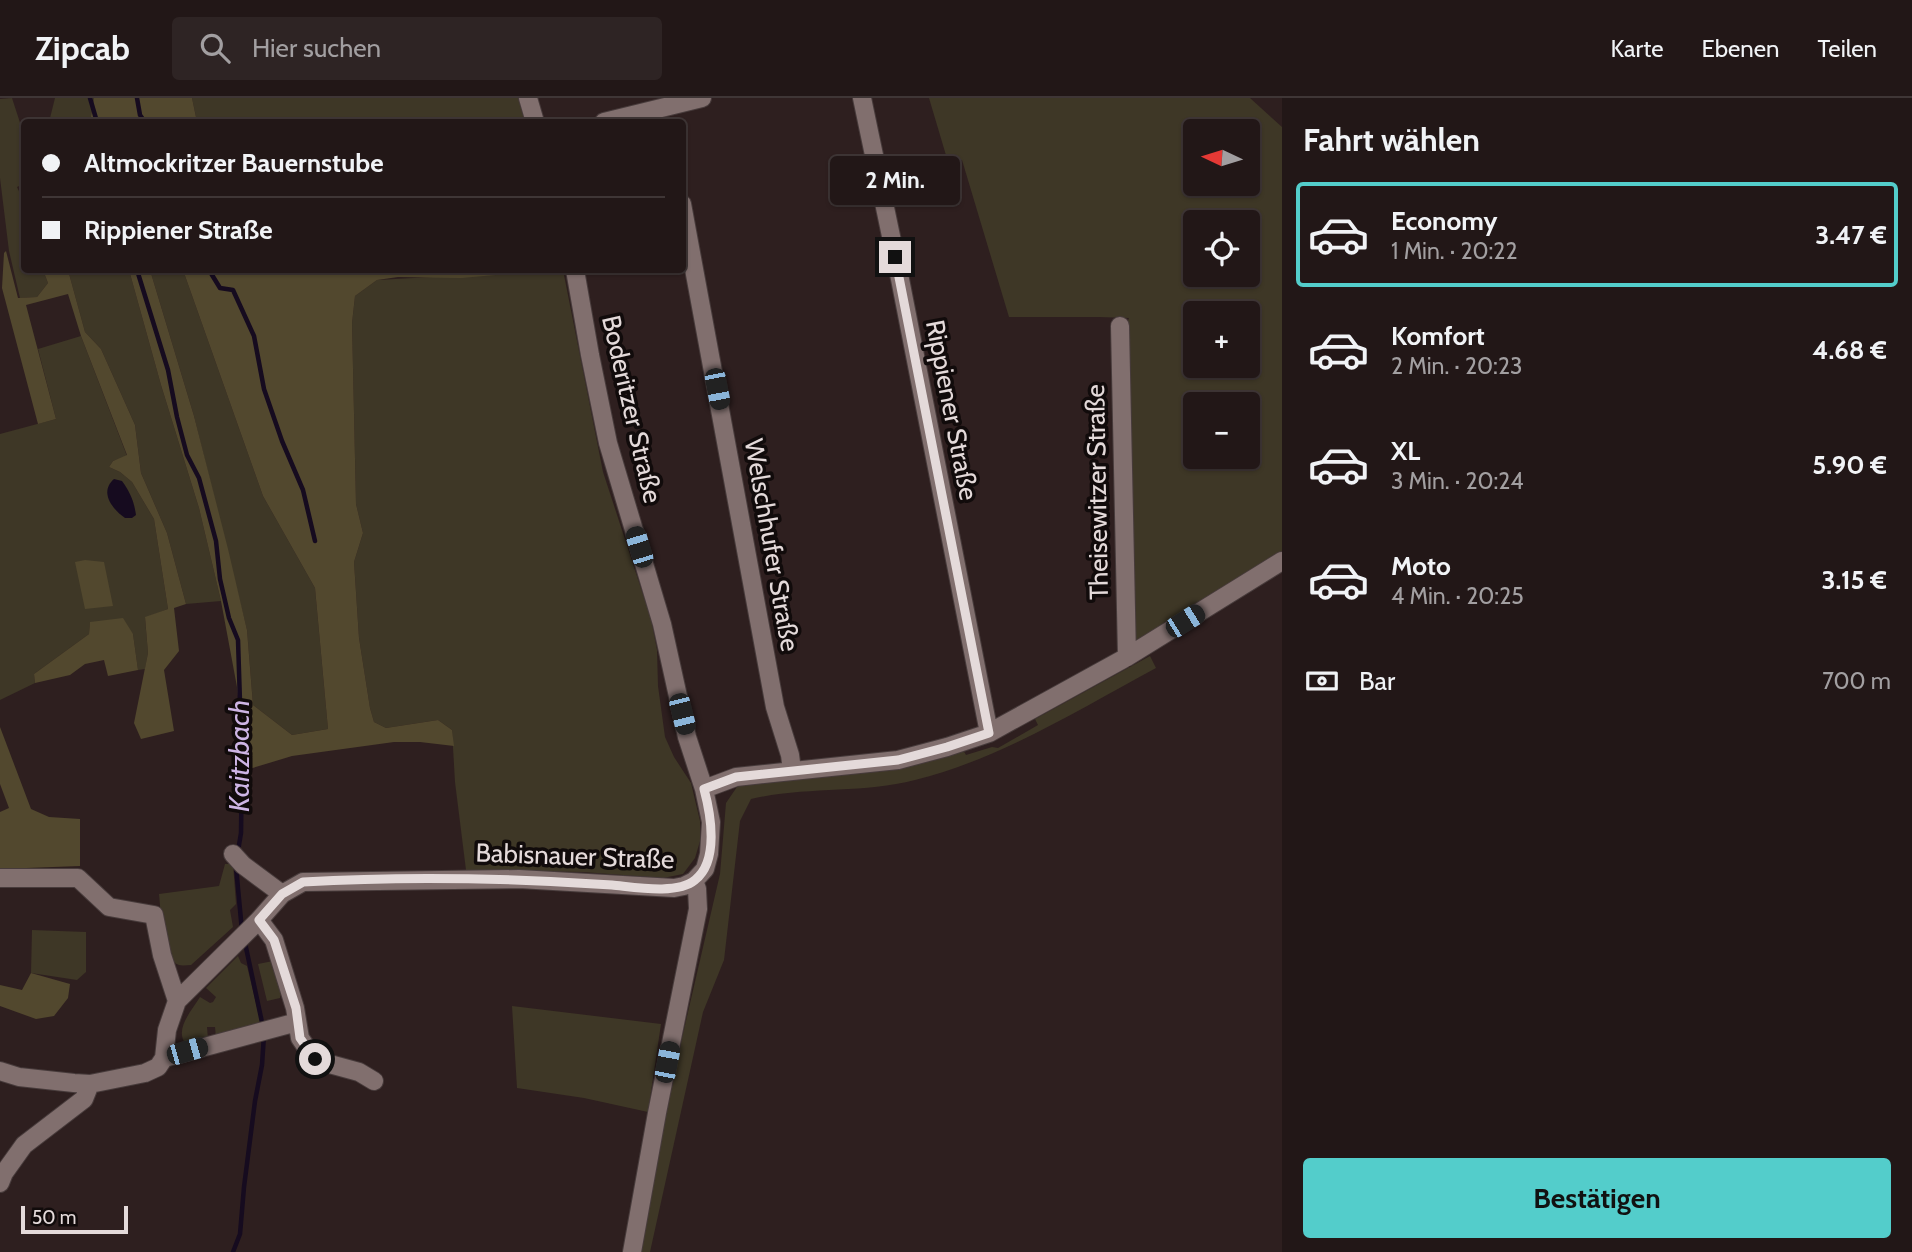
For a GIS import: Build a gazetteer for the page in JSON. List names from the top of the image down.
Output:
{
  "streets": {
    "street": [
      "Boderitzer Straße",
      "Rippiener Straße",
      "Theisewitzer Straße",
      "Welschhufer Straße",
      "Babisnauer Straße"
    ]
  },
  "crossings": [
    ["Boderitzer Straße", "Babisnauer Straße"]
  ],
  "water": ["Kaitzbach"],
  "scale_bar": "50 m",
  "north": "left",
  "page": {
    "header": "Zipcab",
    "search": "Hier suchen",
    "nav": ["Karte", "Ebenen", "Teilen"],
    "heading": "Fahrt wählen",
    "map_buttons": ["+", "−"],
    "banner": ["Altmockritzer Bauernstube", "Rippiener Straße"],
    "bubble": "2 Min.",
    "list": [
      {
        "name": "Economy",
        "note": "1 Min. · 20:22",
        "value": "3.47 €"
      },
      {
        "name": "Komfort",
        "note": "2 Min. · 20:23",
        "value": "4.68 €"
      },
      {
        "name": "XL",
        "note": "3 Min. · 20:24",
        "value": "5.90 €"
      },
      {
        "name": "Moto",
        "note": "4 Min. · 20:25",
        "value": "3.15 €"
      }
    ],
    "pay": ["Bar", "700 m"],
    "buttons": "Bestätigen",
    "scale": "50 m"
  }
}
